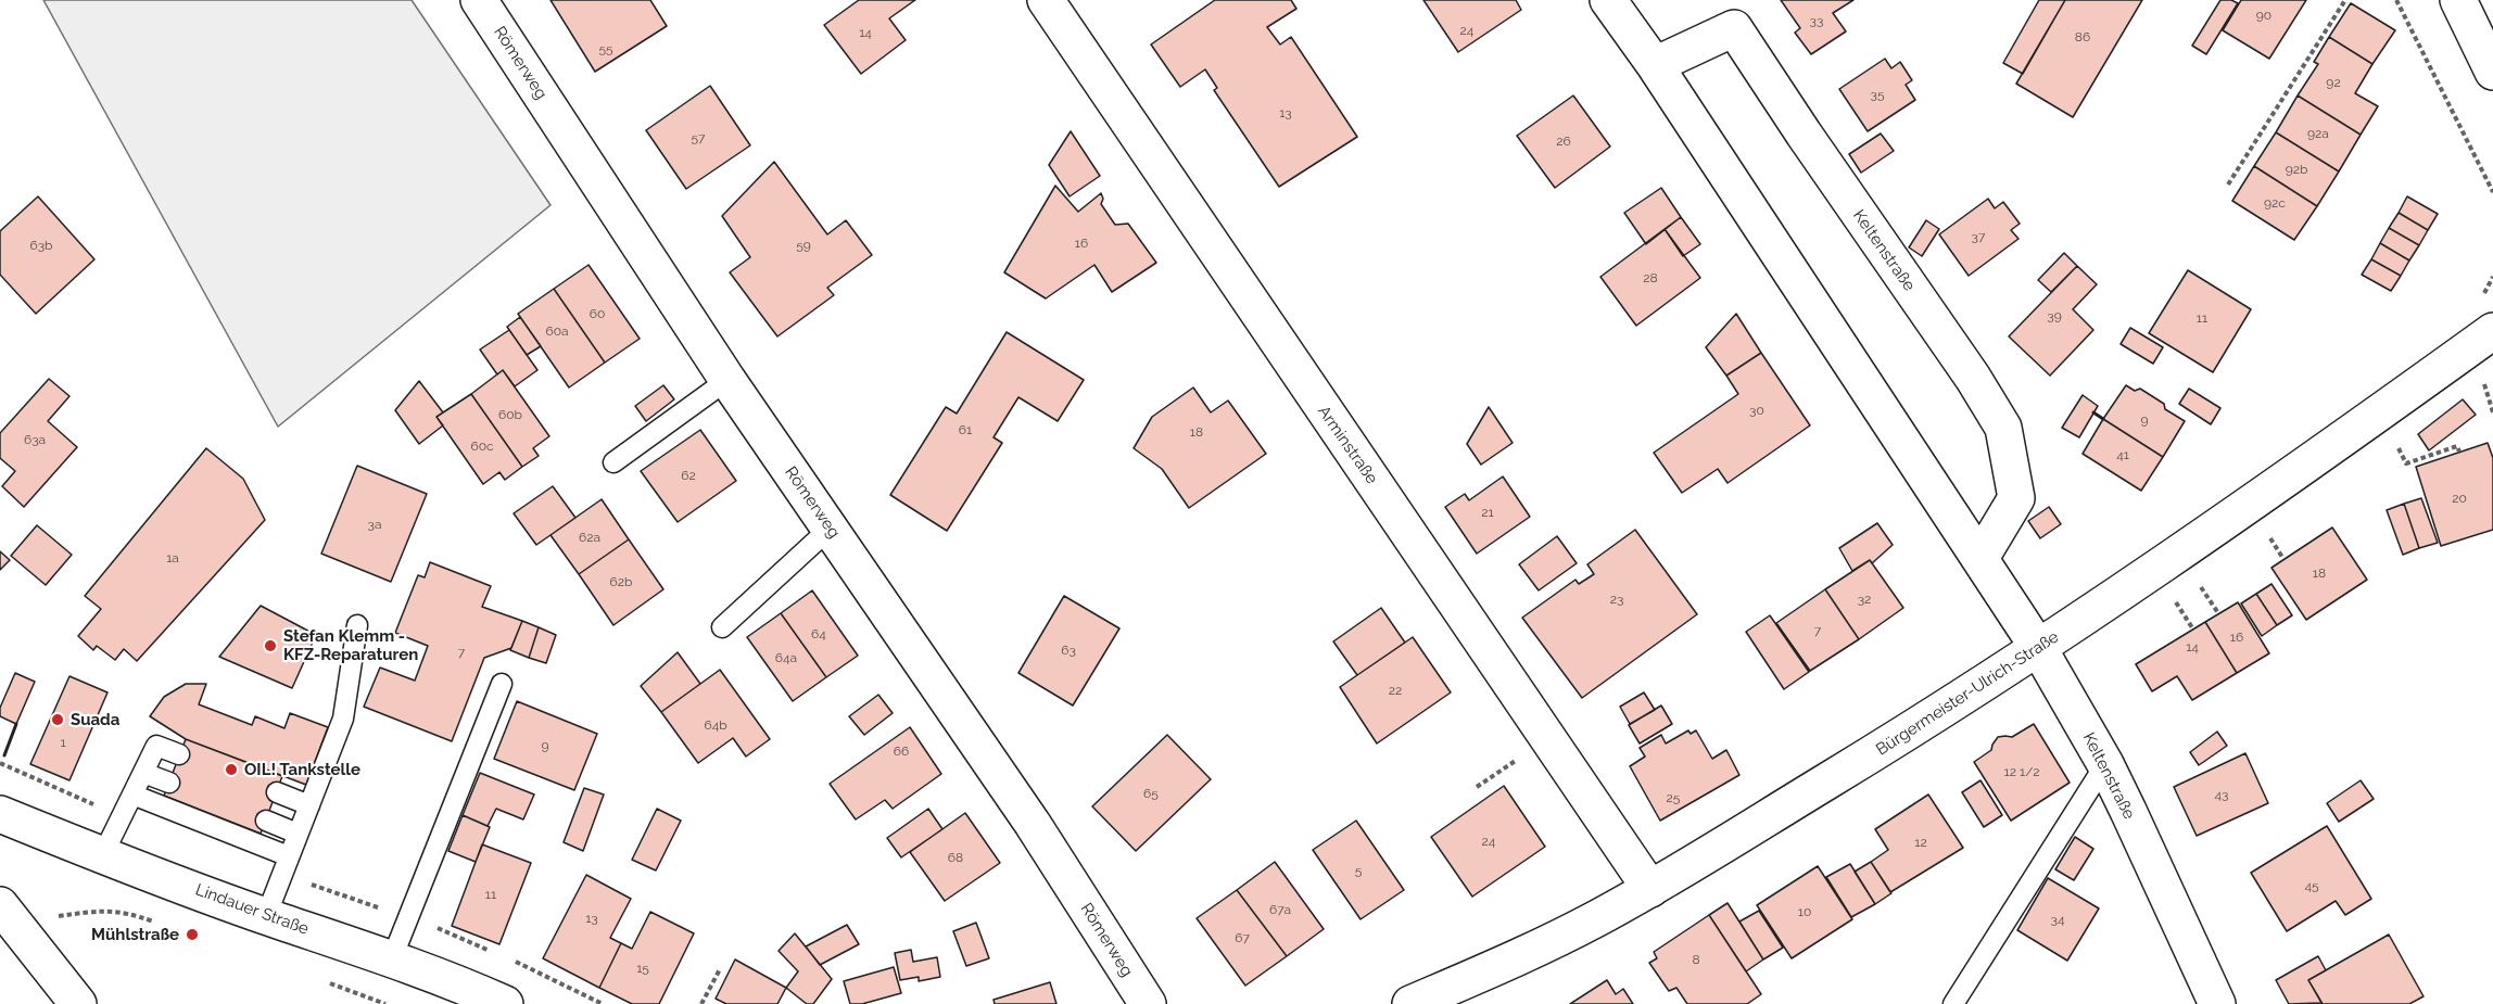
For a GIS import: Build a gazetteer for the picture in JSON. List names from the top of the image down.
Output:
{
  "streets": {
    "street": [
      "Römerweg",
      "Keltenstraße",
      "Arminstraße",
      "Bürgermeister-Ulrich-Straße",
      "Lindauer Straße"
    ]
  },
  "crossings": [
    ["Keltenstraße", "Bürgermeister-Ulrich-Straße"],
    ["Arminstraße", "Bürgermeister-Ulrich-Straße"]
  ],
  "places": [
    "Stefan Klemm - KFZ-Reparaturen",
    "Suada",
    "OIL! Tankstelle",
    "Mühlstraße"
  ],
  "house_numbers": [
    "90",
    "33",
    "24",
    "14",
    "86",
    "55",
    "92",
    "35",
    "13",
    "92a",
    "57",
    "26",
    "92b",
    "92c",
    "37",
    "16",
    "63b",
    "59",
    "28",
    "60",
    "39",
    "11",
    "60a",
    "30",
    "60b",
    "9",
    "61",
    "18",
    "63a",
    "60c",
    "41",
    "62",
    "20",
    "21",
    "3a",
    "62a",
    "1a",
    "18",
    "62b",
    "23",
    "32",
    "7",
    "64",
    "16",
    "14",
    "63",
    "7",
    "64a",
    "22",
    "64b",
    "1",
    "9",
    "66",
    "12 1/2",
    "65",
    "43",
    "25",
    "24",
    "12",
    "68",
    "5",
    "45",
    "11",
    "67a",
    "10",
    "13",
    "34",
    "67",
    "8",
    "15"
  ]
}
